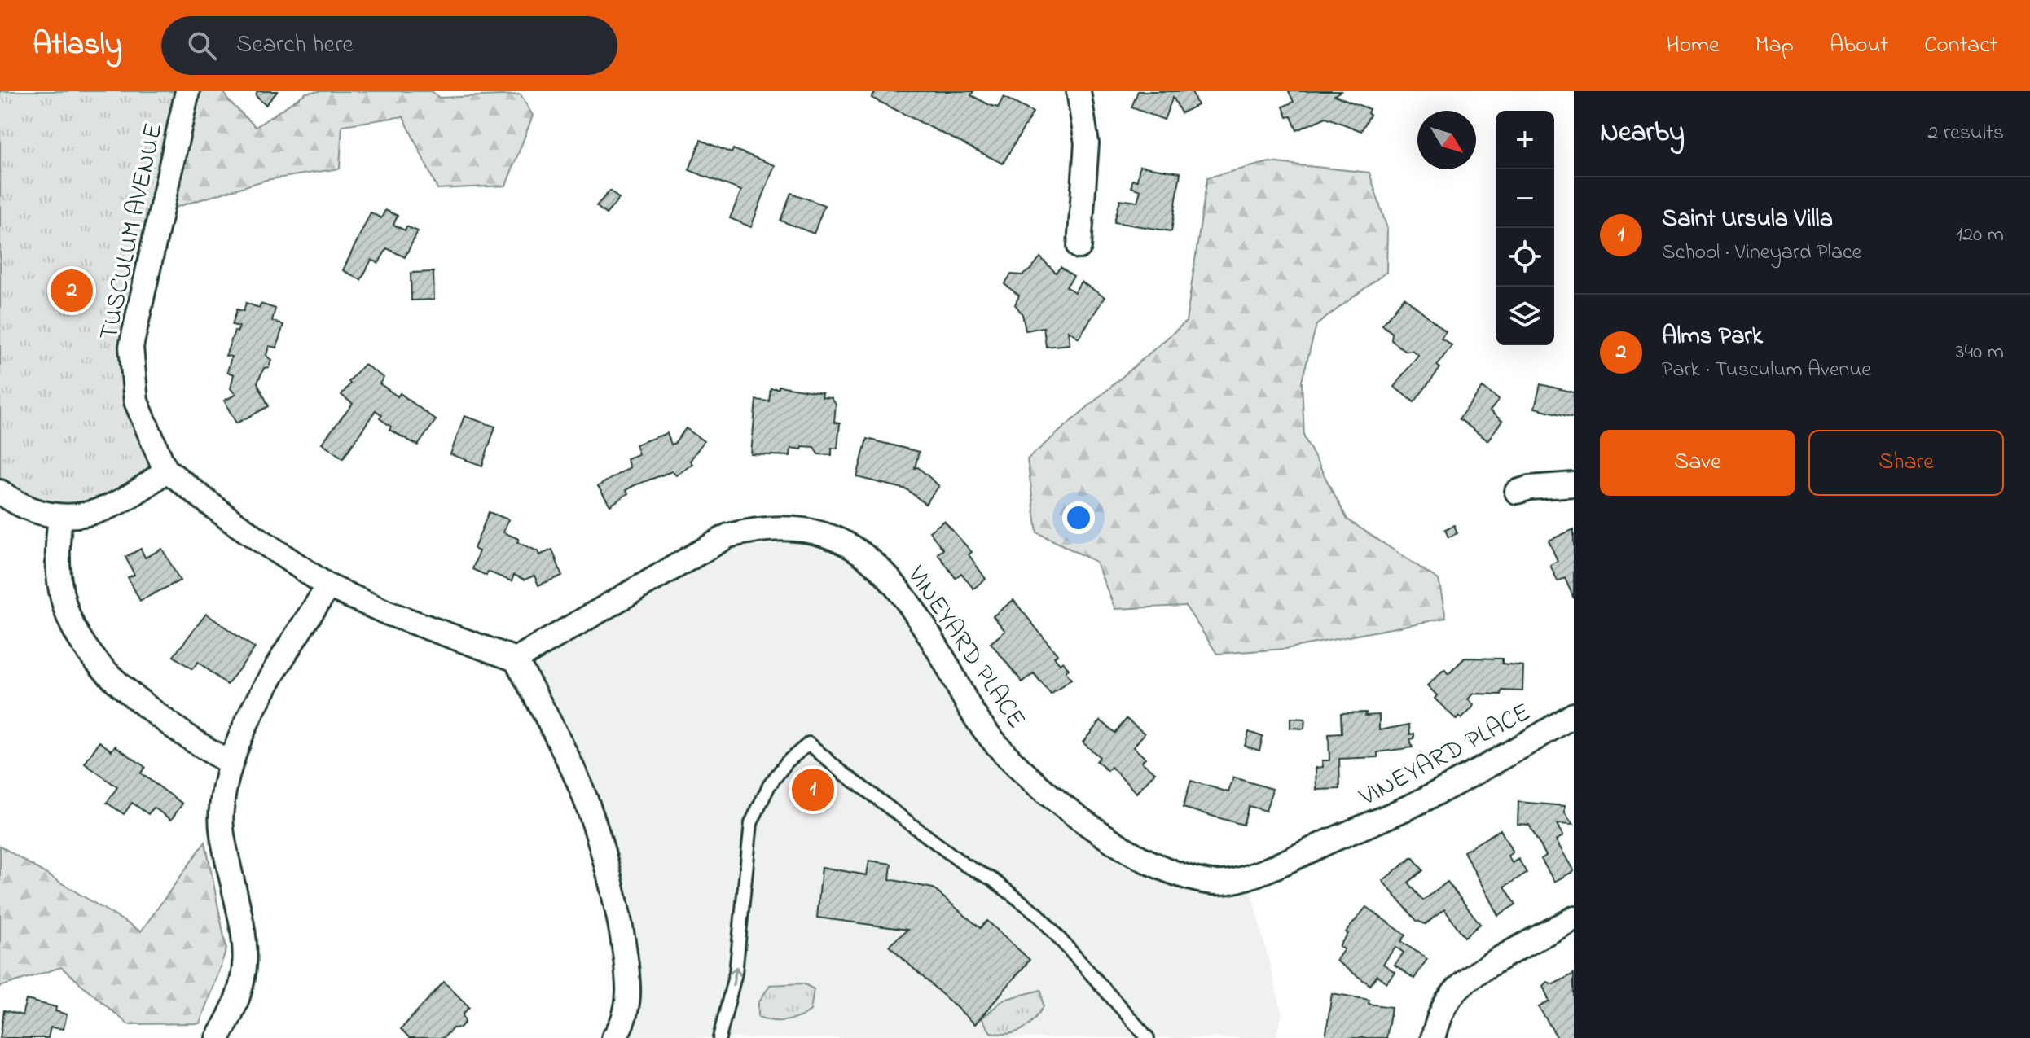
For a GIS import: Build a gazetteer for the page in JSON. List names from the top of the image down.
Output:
{
  "streets": {
    "street": ["TUSCULUM AVENUE", "VINEYARD PLACE"]
  },
  "crossings": [
    ["TUSCULUM AVENUE", "VINEYARD PLACE"]
  ],
  "north": "bottom right",
  "page": {
    "header": "Atlasly",
    "search": "Search here",
    "nav": [
      "Home",
      "Map",
      "About",
      "Contact"
    ],
    "heading": ["Nearby", "2 results"],
    "map_buttons": ["+", "−"],
    "list": [
      {
        "mark": "1",
        "name": "Saint Ursula Villa",
        "note": "School · Vineyard Place",
        "value": "120 m"
      },
      {
        "mark": "2",
        "name": "Alms Park",
        "note": "Park · Tusculum Avenue",
        "value": "340 m"
      }
    ],
    "pins": ["2", "1"],
    "buttons": ["Save", "Share"]
  }
}
